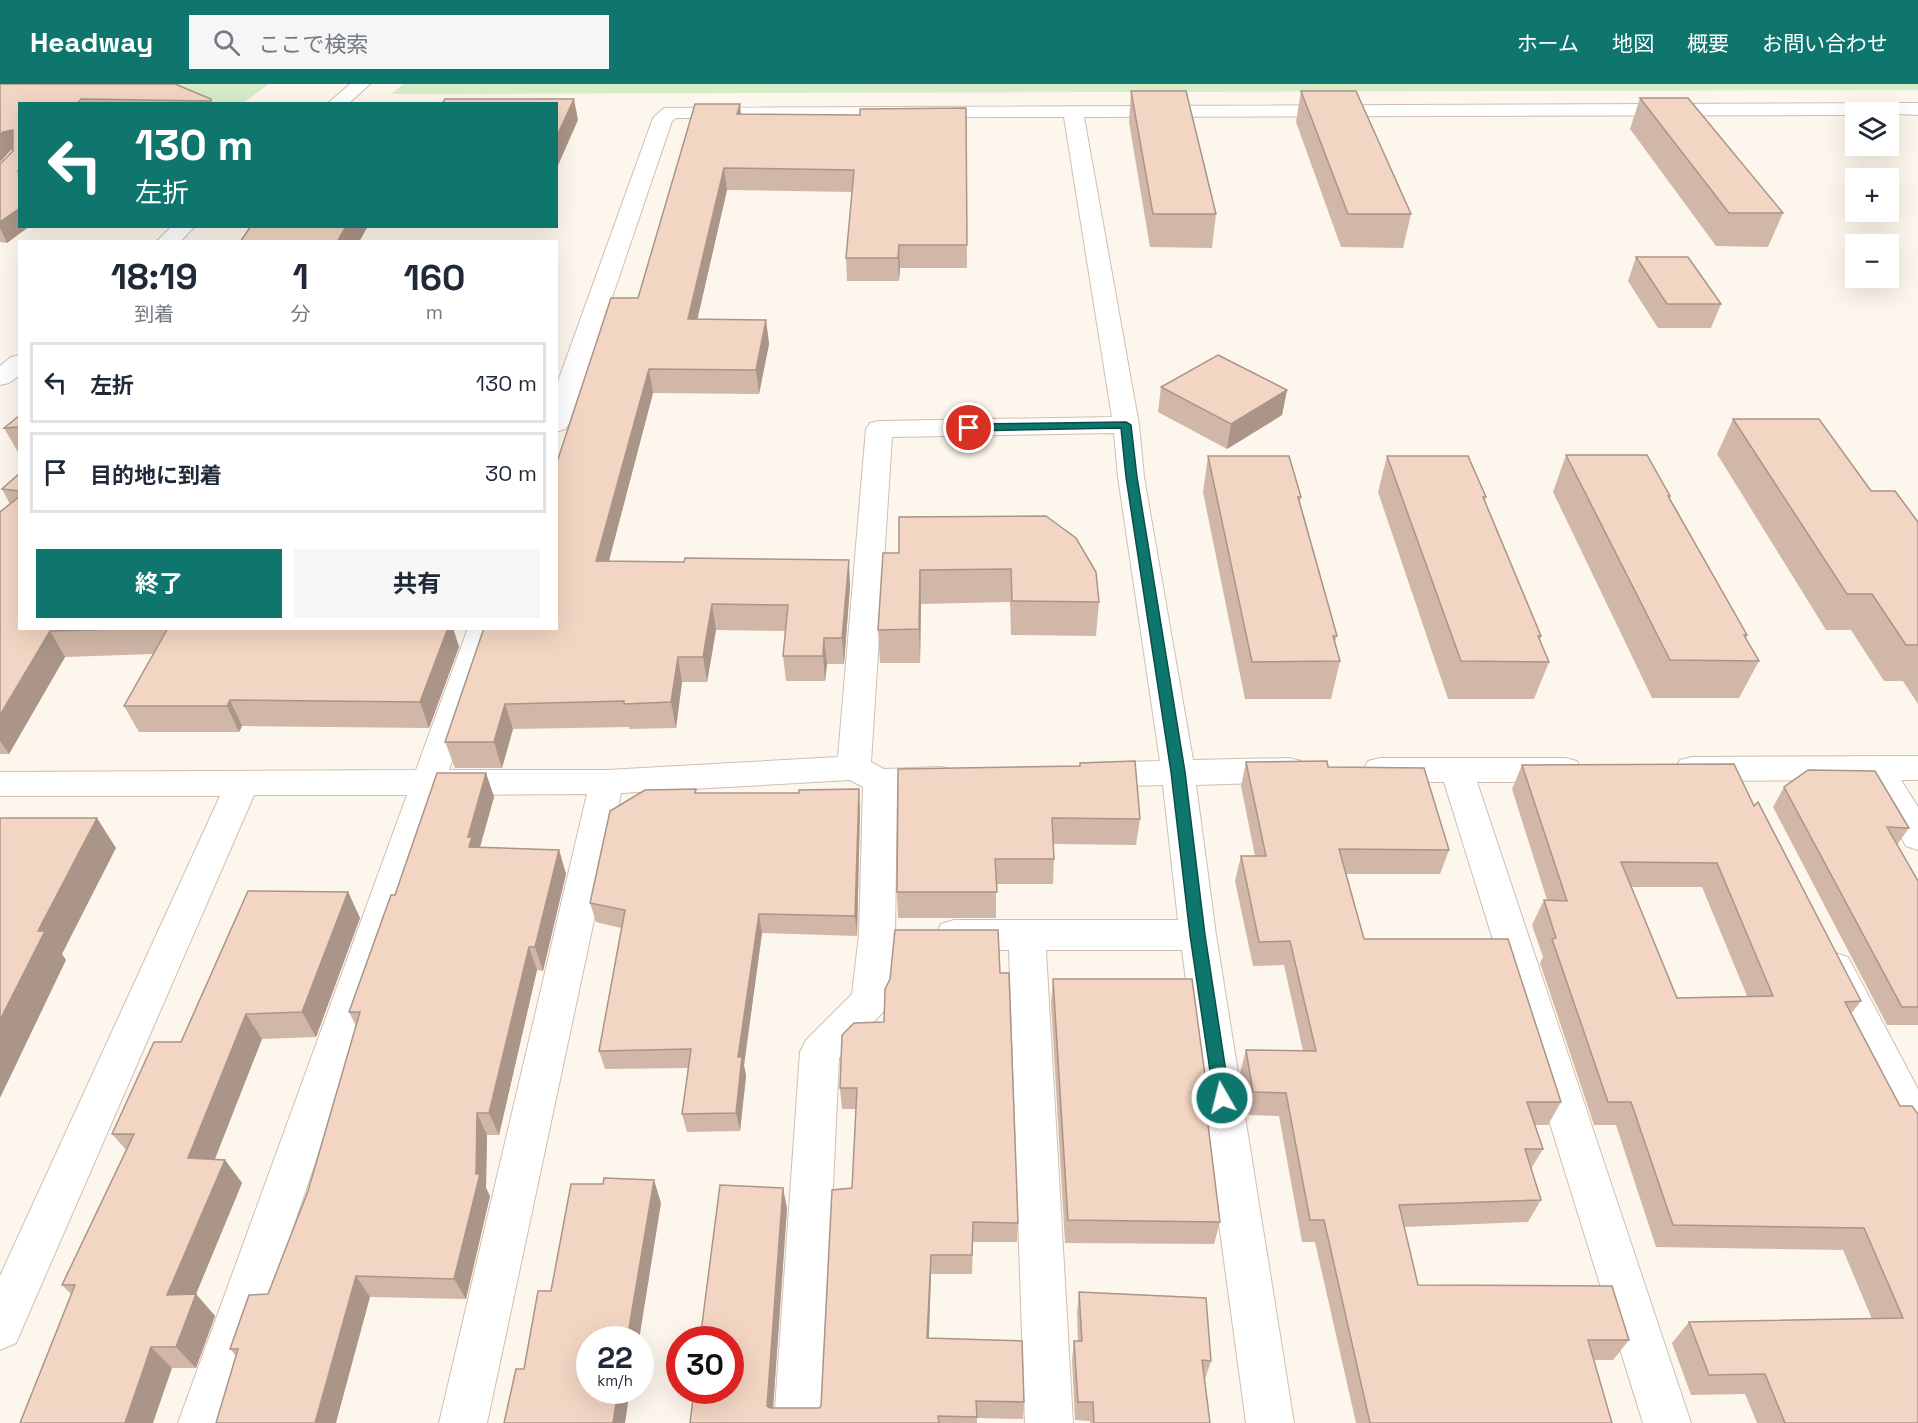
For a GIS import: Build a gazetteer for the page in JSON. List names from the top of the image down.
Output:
{
  "page": {
    "header": "Headway",
    "search": "ここで検索",
    "nav": [
      "ホーム",
      "地図",
      "概要",
      "お問い合わせ"
    ],
    "map_buttons": ["+", "−"],
    "turn": ["130 m", "左折"],
    "eta": [
      "18:19",
      "到着",
      "1",
      "分",
      "160",
      "m"
    ],
    "list": [
      {
        "name": "左折",
        "value": "130 m"
      },
      {
        "name": "目的地に到着",
        "value": "30 m"
      }
    ],
    "buttons": ["終了", "共有"],
    "speed": "22 km/h",
    "limit": "30"
  }
}
